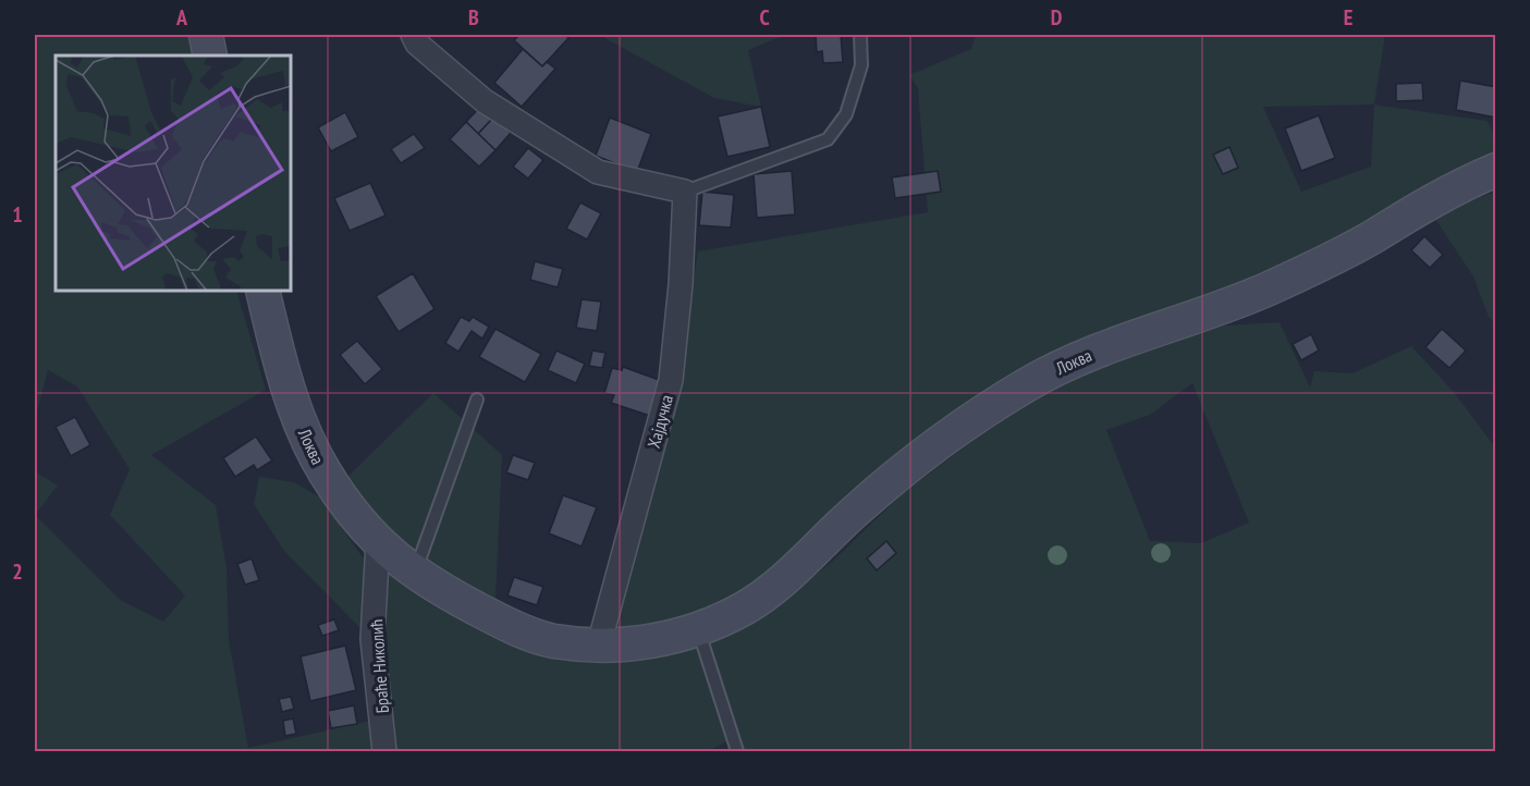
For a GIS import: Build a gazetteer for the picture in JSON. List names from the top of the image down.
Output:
{
  "streets": {
    "main road": ["Локва"],
    "street": ["Хајдучка", "Браће Николић"]
  },
  "crossings": [
    ["Локва", "Хајдучка"],
    ["Локва", "Браће Николић"]
  ],
  "grid": {
    "columns": [
      "A",
      "B",
      "C",
      "D",
      "E"
    ],
    "rows": ["1", "2"]
  }
}
